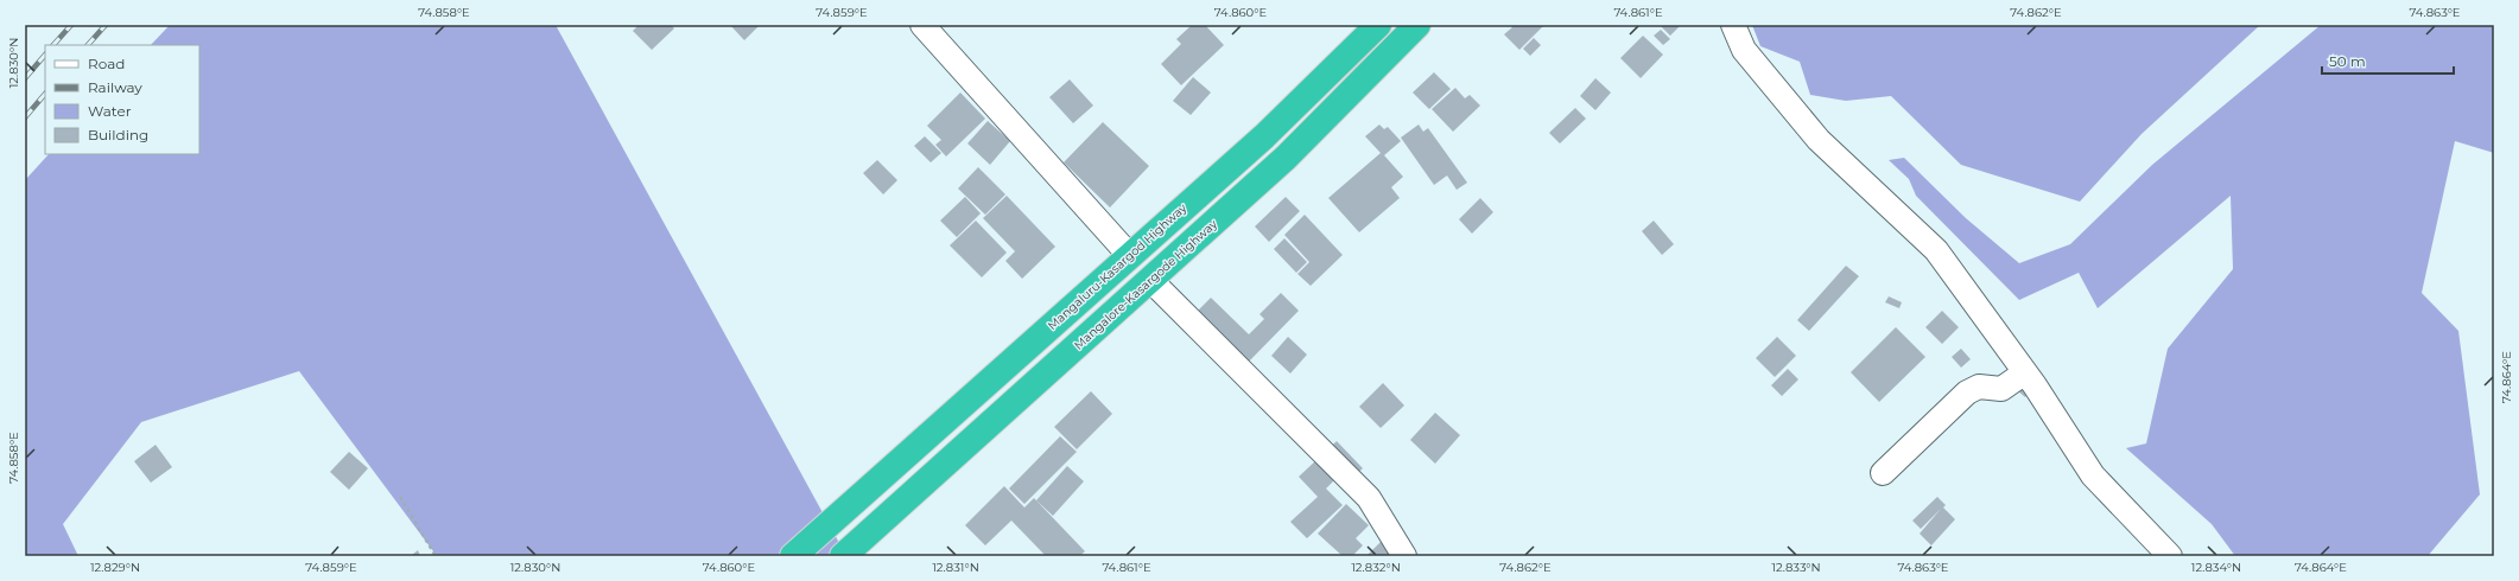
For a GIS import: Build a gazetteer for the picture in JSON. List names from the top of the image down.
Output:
{
  "streets": {
    "highway": ["Mangaluru-Kasargod Highway", "Mangalore-Kasargode Highway"]
  },
  "legend": [
    "Road",
    "Railway",
    "Water",
    "Building"
  ],
  "scale_bar": "50 m",
  "coordinates": [
    "74.858°E",
    "74.859°E",
    "74.860°E",
    "74.861°E",
    "74.862°E",
    "74.863°E",
    "12.830°N",
    "74.864°E",
    "12.829°N",
    "12.831°N",
    "12.832°N",
    "12.833°N",
    "12.834°N"
  ]
}
